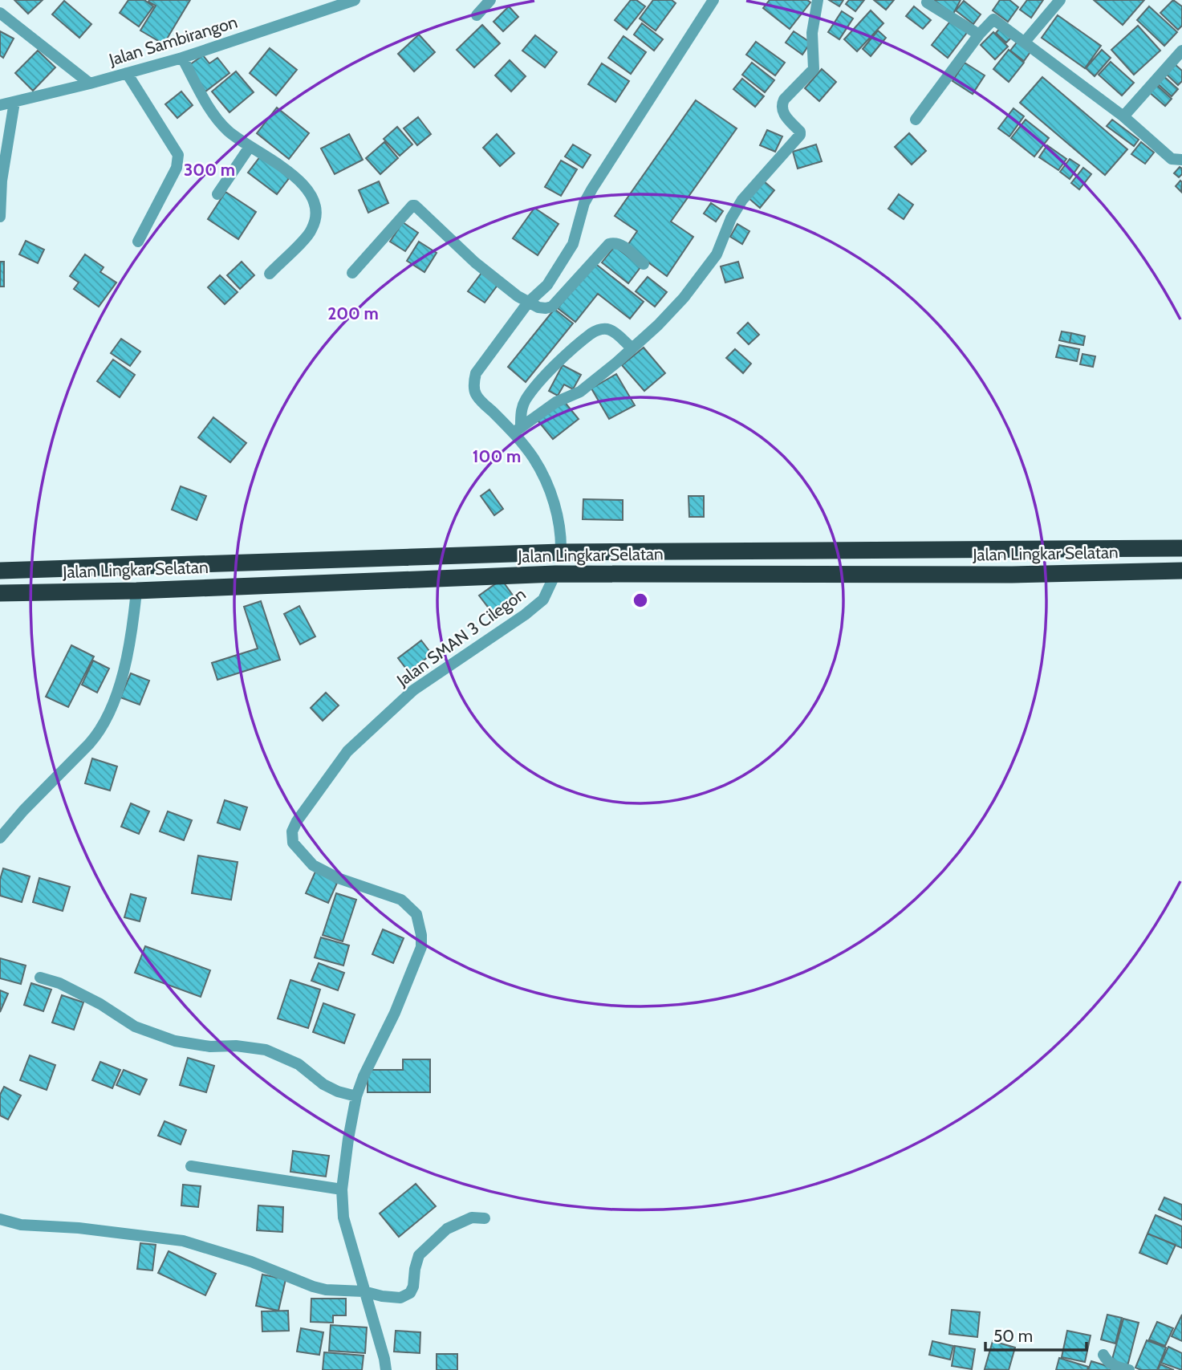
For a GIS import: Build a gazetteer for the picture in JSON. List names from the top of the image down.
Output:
{
  "streets": {
    "highway": ["Jalan Lingkar Selatan"],
    "street": ["Jalan Sambirangon", "Jalan SMAN 3 Cilegon"]
  },
  "crossings": [
    ["Jalan Lingkar Selatan", "Jalan SMAN 3 Cilegon"]
  ],
  "scale_bar": "50 m",
  "rings": ["300 m", "200 m", "100 m"]
}
